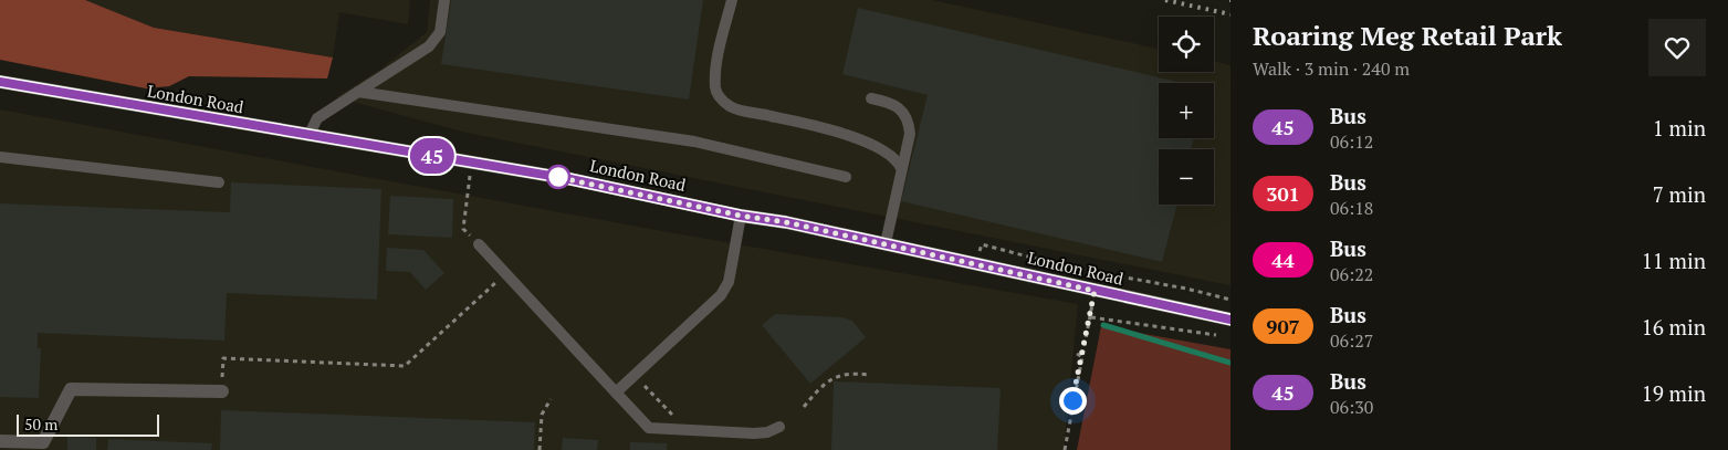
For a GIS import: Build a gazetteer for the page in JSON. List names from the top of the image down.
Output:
{
  "streets": {
    "main road": ["London Road"]
  },
  "lines": ["bus line 45"],
  "scale_bar": "50 m",
  "page": {
    "on_map": "45",
    "heading": ["Roaring Meg Retail Park", "Walk · 3 min · 240 m"],
    "map_buttons": ["+", "−"],
    "list": [
      {
        "mark": "45",
        "name": "Bus",
        "note": "06:12",
        "value": "1 min"
      },
      {
        "mark": "301",
        "name": "Bus",
        "note": "06:18",
        "value": "7 min"
      },
      {
        "mark": "44",
        "name": "Bus",
        "note": "06:22",
        "value": "11 min"
      },
      {
        "mark": "907",
        "name": "Bus",
        "note": "06:27",
        "value": "16 min"
      },
      {
        "mark": "45",
        "name": "Bus",
        "note": "06:30",
        "value": "19 min"
      }
    ],
    "scale": "50 m"
  }
}
